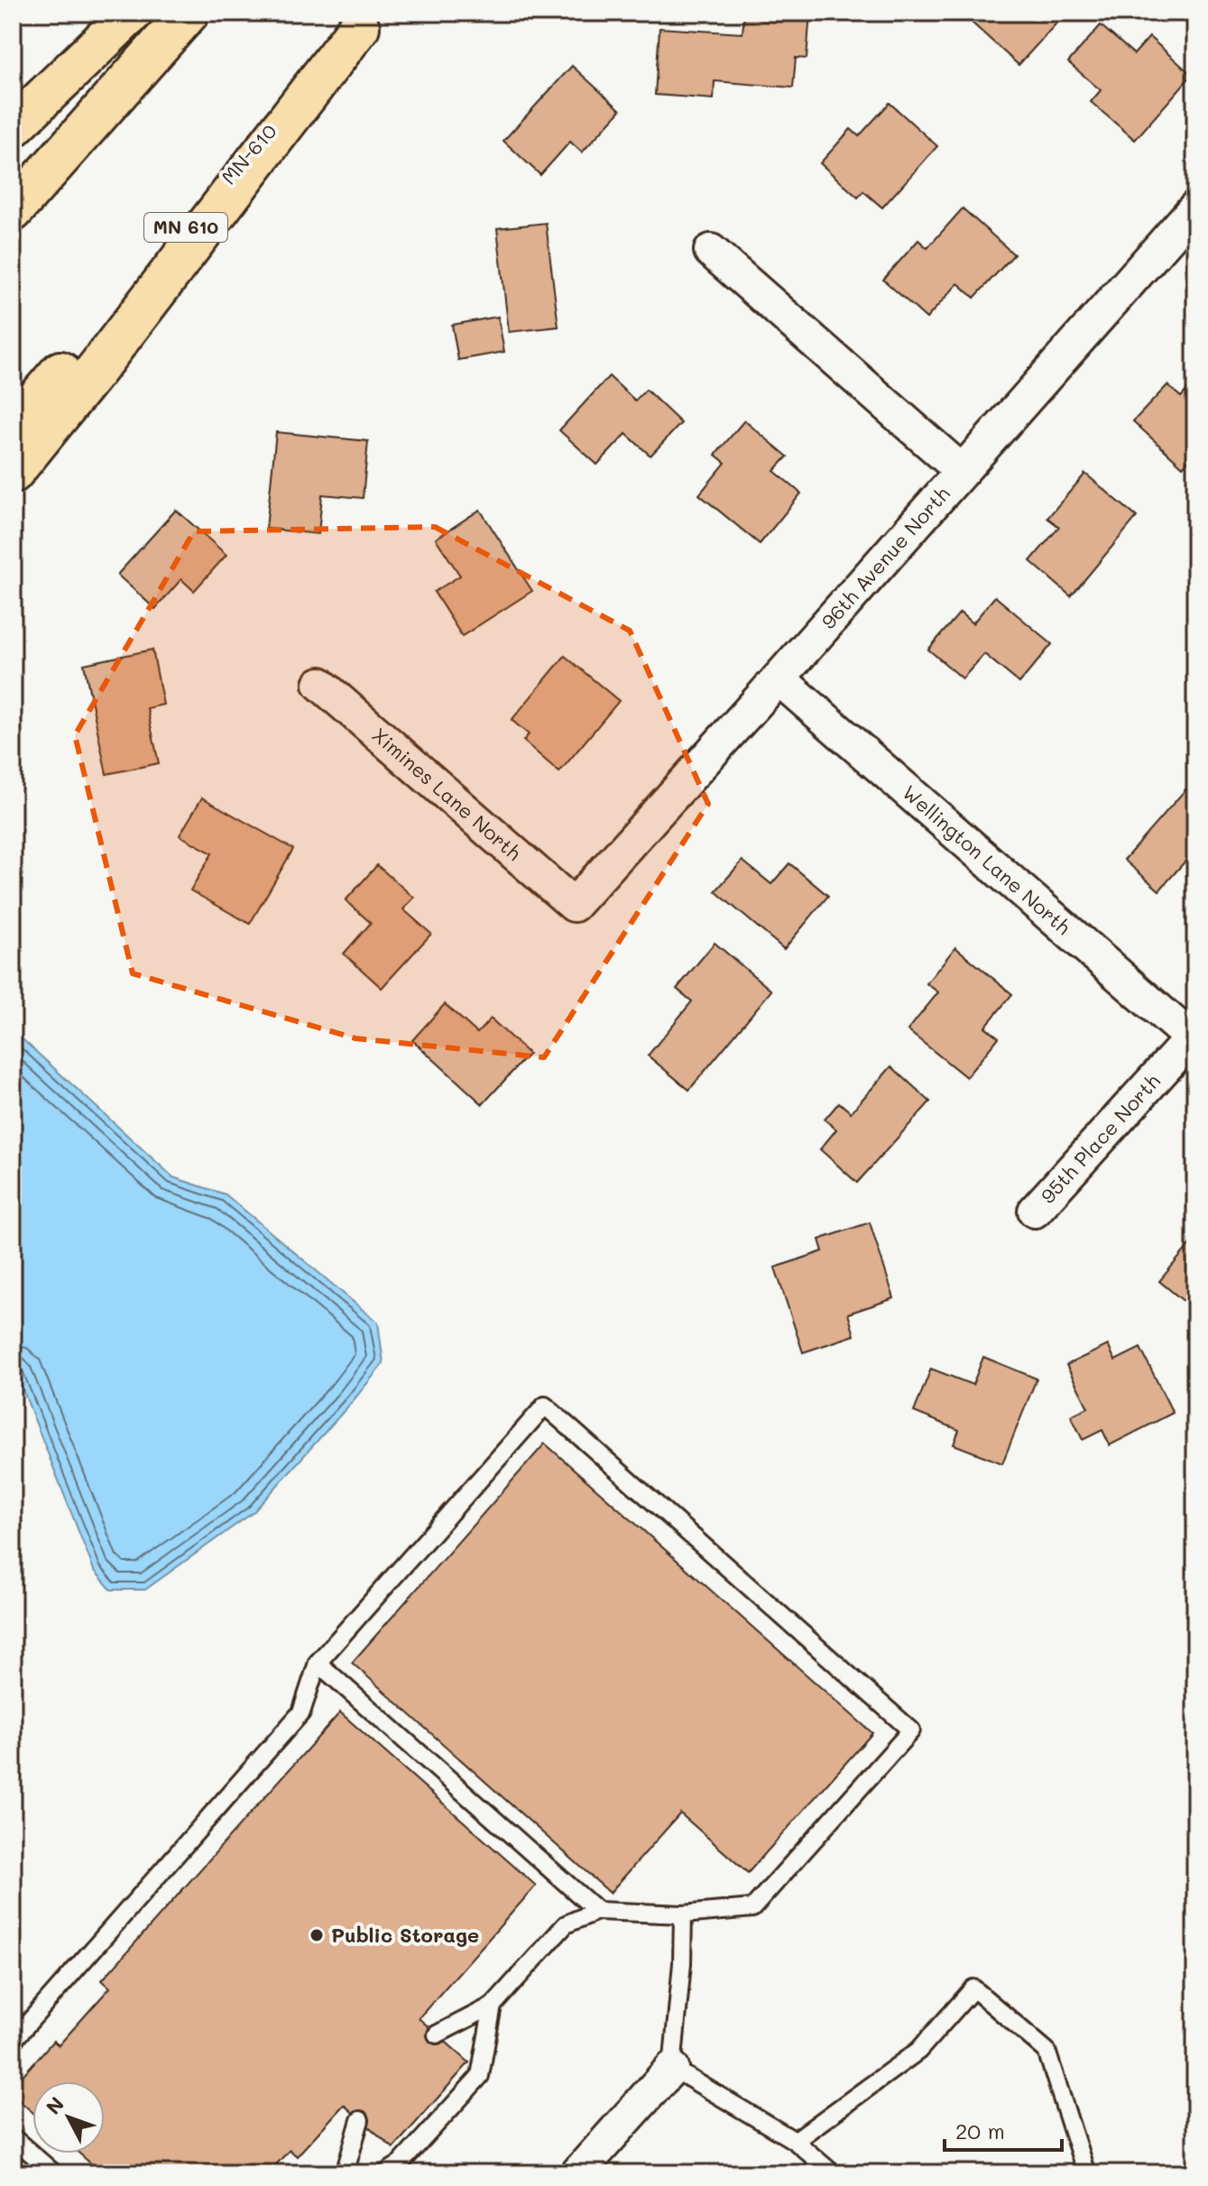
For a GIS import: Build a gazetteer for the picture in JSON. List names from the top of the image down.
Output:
{
  "streets": {
    "highway": ["MN-610", "MN 610"],
    "street": [
      "96th Avenue North",
      "Ximines Lane North",
      "Wellington Lane North",
      "95th Place North"
    ]
  },
  "crossings": [
    ["96th Avenue North", "Ximines Lane North"],
    ["96th Avenue North", "Wellington Lane North"],
    ["Wellington Lane North", "95th Place North"]
  ],
  "places": ["Public Storage"],
  "scale_bar": "20 m",
  "north": "top left"
}
